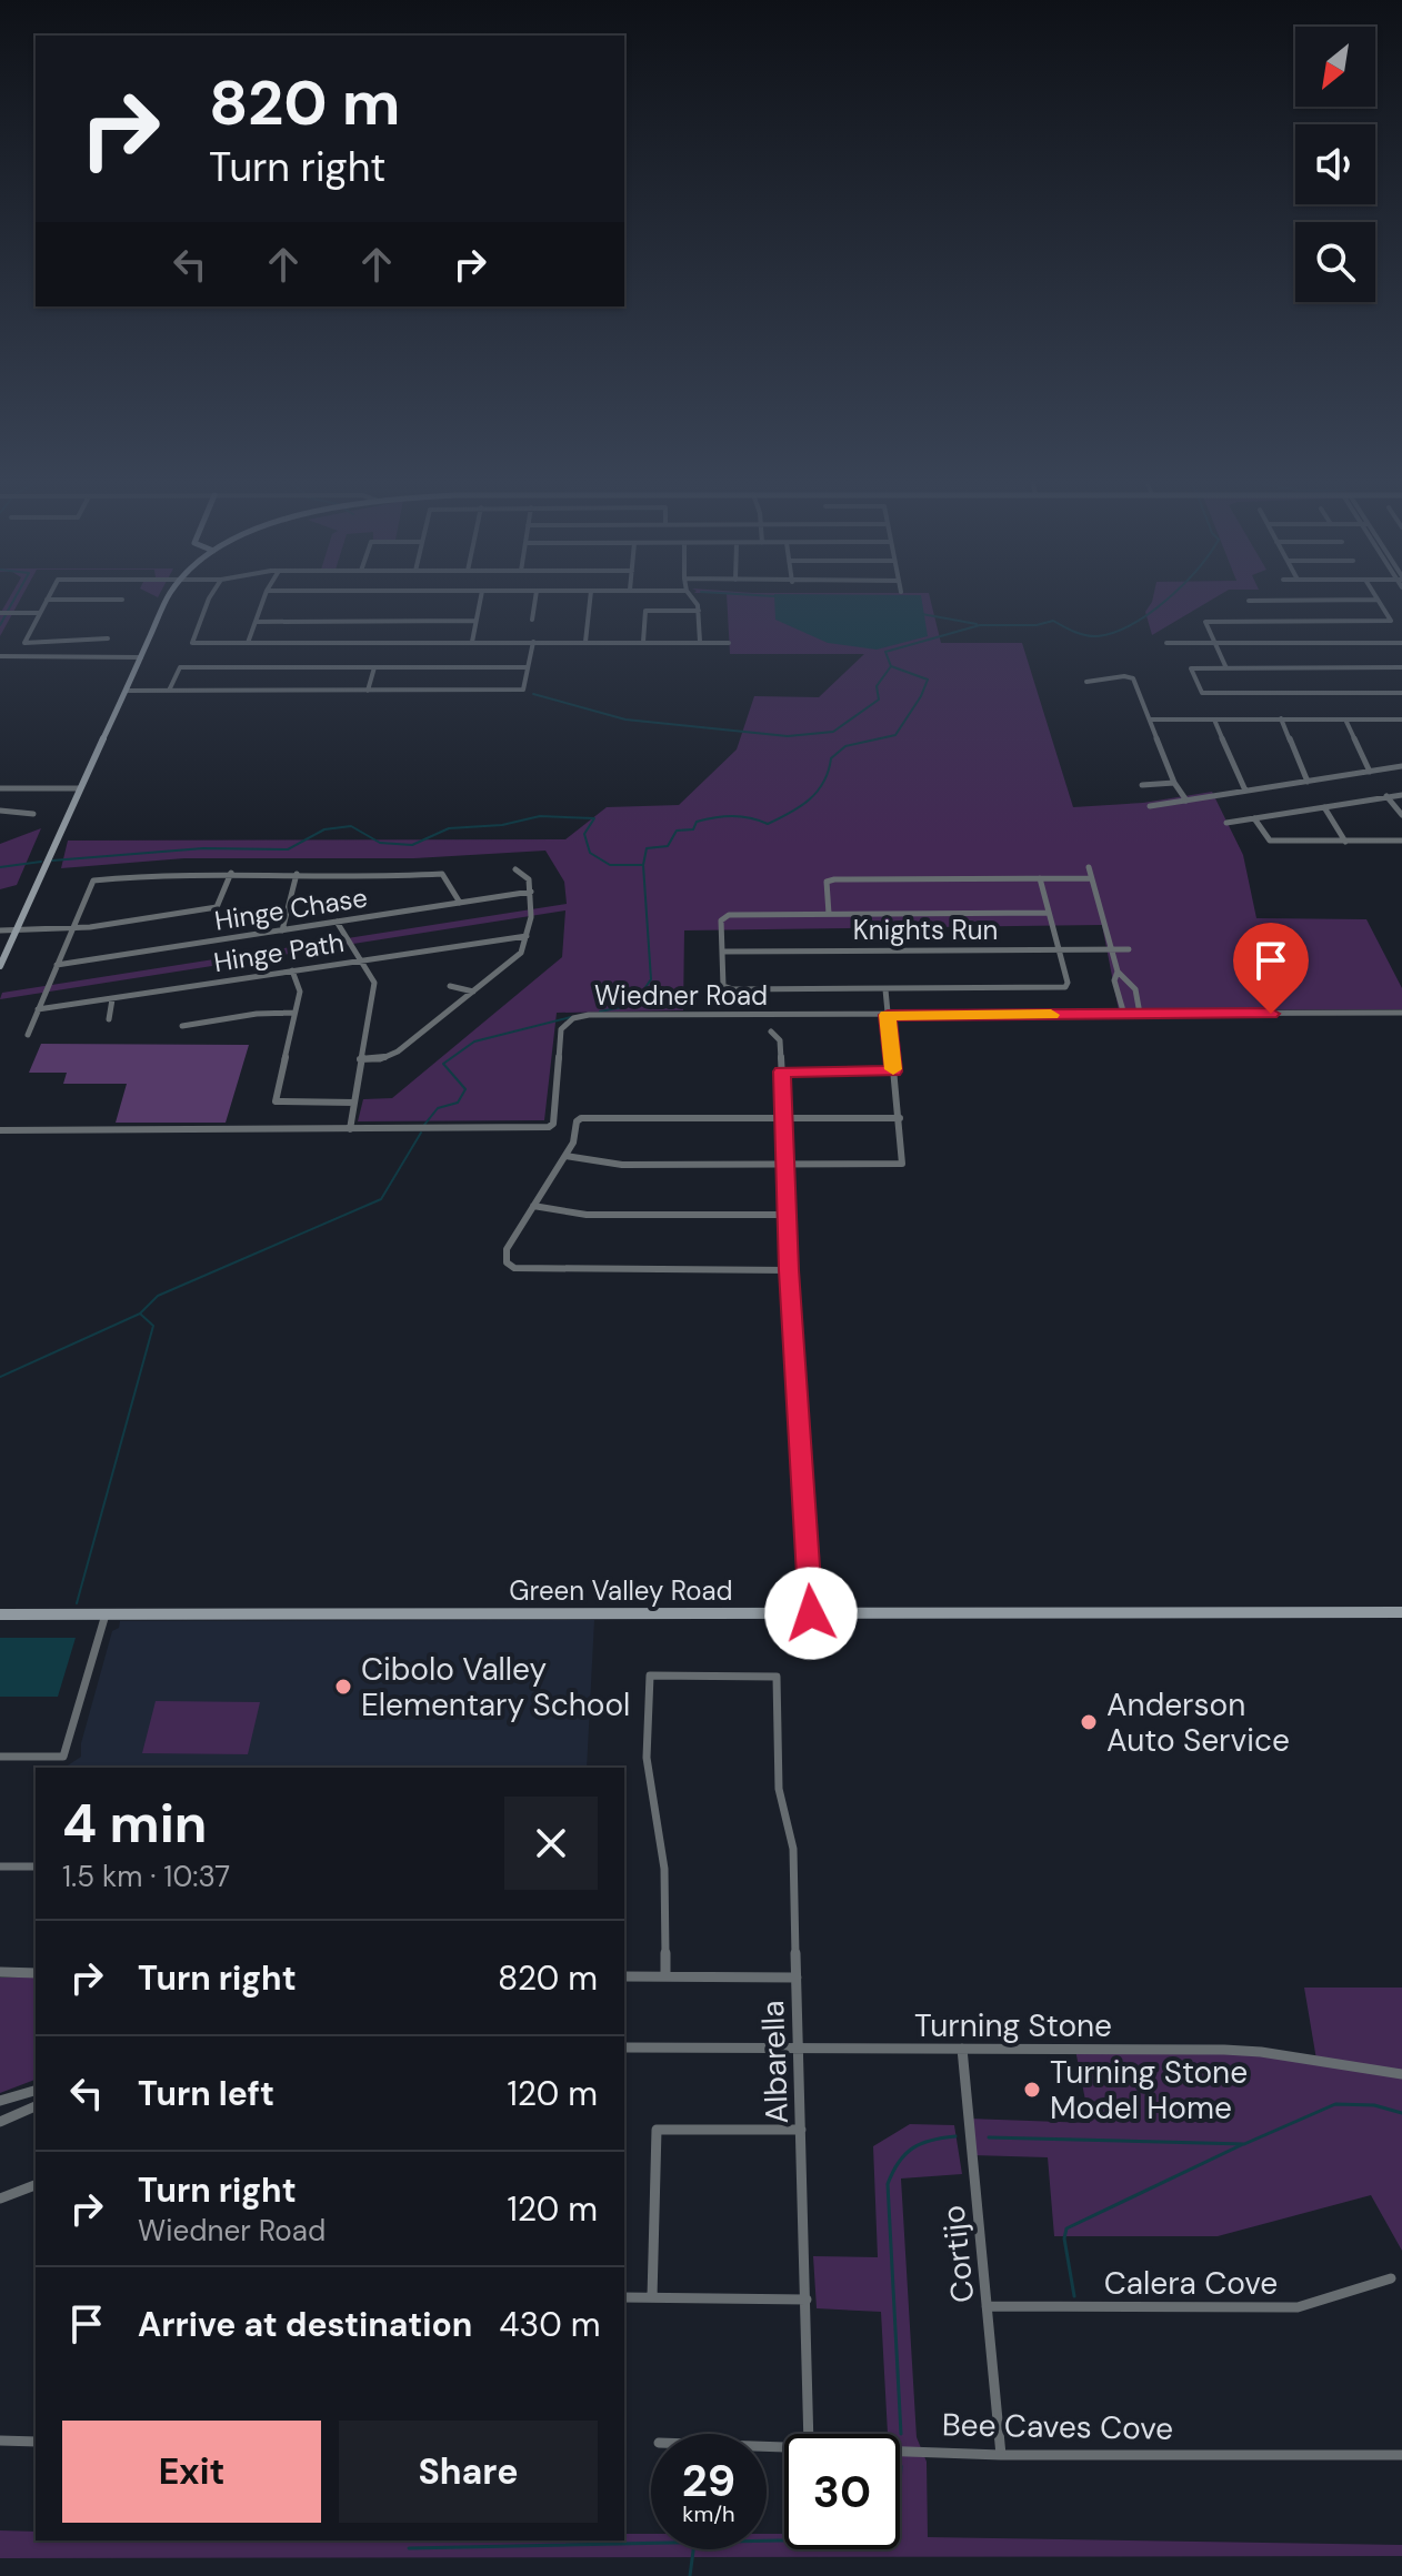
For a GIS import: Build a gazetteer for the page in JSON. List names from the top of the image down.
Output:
{
  "streets": {
    "main road": ["Green Valley Road"],
    "street": [
      "Hinge Chase",
      "Knights Run",
      "Hinge Path",
      "Wiedner Road",
      "Turning Stone",
      "Albarella",
      "Cortijo",
      "Calera Cove",
      "Bee Caves Cove"
    ]
  },
  "crossings": [
    ["Turning Stone", "Albarella"],
    ["Turning Stone", "Cortijo"],
    ["Cortijo", "Calera Cove"],
    ["Cortijo", "Bee Caves Cove"]
  ],
  "places": ["Cibolo Valley Elementary School", "Anderson Auto Service", "Turning Stone Model Home"],
  "north": "bottom left",
  "page": {
    "turn": ["820 m", "Turn right"],
    "heading": ["4 min", "1.5 km · 10:37"],
    "list": [
      {
        "name": "Turn right",
        "value": "820 m"
      },
      {
        "name": "Turn left",
        "value": "120 m"
      },
      {
        "name": "Turn right",
        "note": "Wiedner Road",
        "value": "120 m"
      },
      {
        "name": "Arrive at destination",
        "value": "430 m"
      }
    ],
    "buttons": ["Exit", "Share"],
    "speed": "29 km/h",
    "limit": "30"
  }
}
